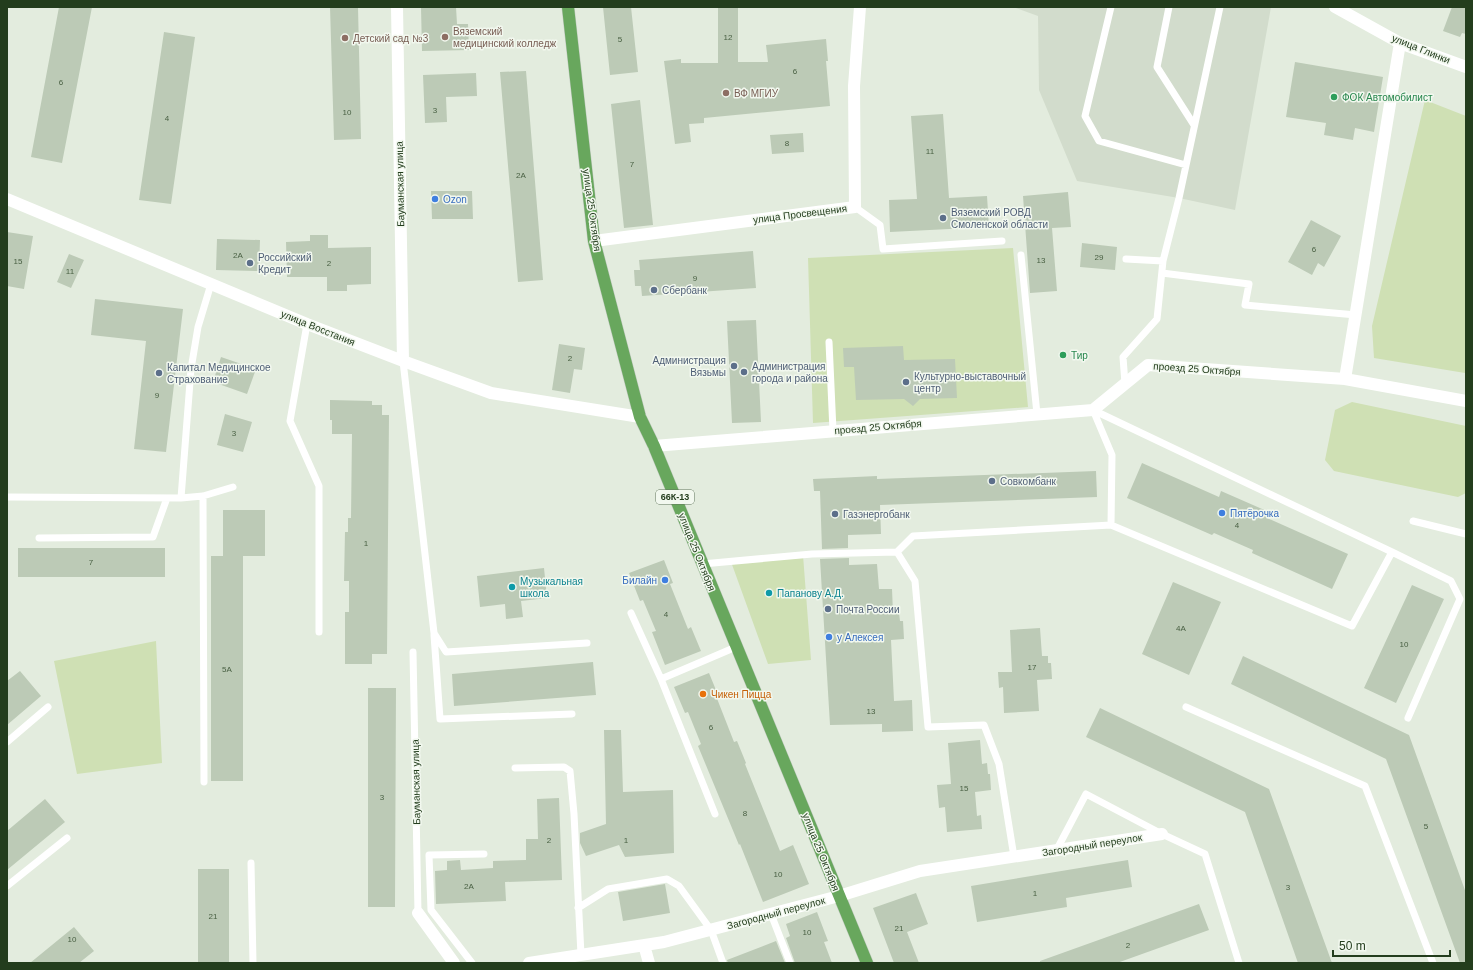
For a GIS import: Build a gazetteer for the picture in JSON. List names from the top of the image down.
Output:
{
  "streets": {
    "main road": ["улица 25 Октября", "66К-13"],
    "street": [
      "улица Глинки",
      "Бауманская улица",
      "улица Просвещения",
      "улица Восстания",
      "проезд 25 Октября",
      "Загородный переулок"
    ]
  },
  "crossings": [
    ["Бауманская улица", "улица Восстания"],
    ["улица 25 Октября", "улица Просвещения"],
    ["улица 25 Октября", "улица Восстания"],
    ["улица 25 Октября", "проезд 25 Октября"],
    ["улица 25 Октября", "Загородный переулок"]
  ],
  "places": [
    "Вяземский медицинский колледж",
    "Детский сад №3",
    "ВФ МГИУ",
    "ФОК Автомобилист",
    "Ozon",
    "Вяземский РОВД Смоленской области",
    "Российский Кредит",
    "Сбербанк",
    "Тир",
    "Администрация Вязьмы",
    "Администрация города и района",
    "Капитал Медицинское Страхование",
    "Культурно-выставочный центр",
    "Совкомбанк",
    "Пятёрочка",
    "Газэнергобанк",
    "Билайн",
    "Музыкальная школа",
    "Папанову А.Д.",
    "Почта России",
    "у Алексея",
    "Чикен Пицца"
  ],
  "house_numbers": [
    "12",
    "5",
    "6",
    "6",
    "3",
    "10",
    "4",
    "8",
    "11",
    "7",
    "2А",
    "6",
    "2А",
    "29",
    "13",
    "15",
    "2",
    "11",
    "9",
    "2",
    "9",
    "3",
    "4",
    "1",
    "7",
    "4",
    "4А",
    "10",
    "17",
    "5А",
    "13",
    "6",
    "15",
    "3",
    "8",
    "5",
    "2",
    "1",
    "10",
    "2А",
    "3",
    "1",
    "21",
    "21",
    "10",
    "10",
    "2"
  ],
  "scale_bar": "50 m"
}
